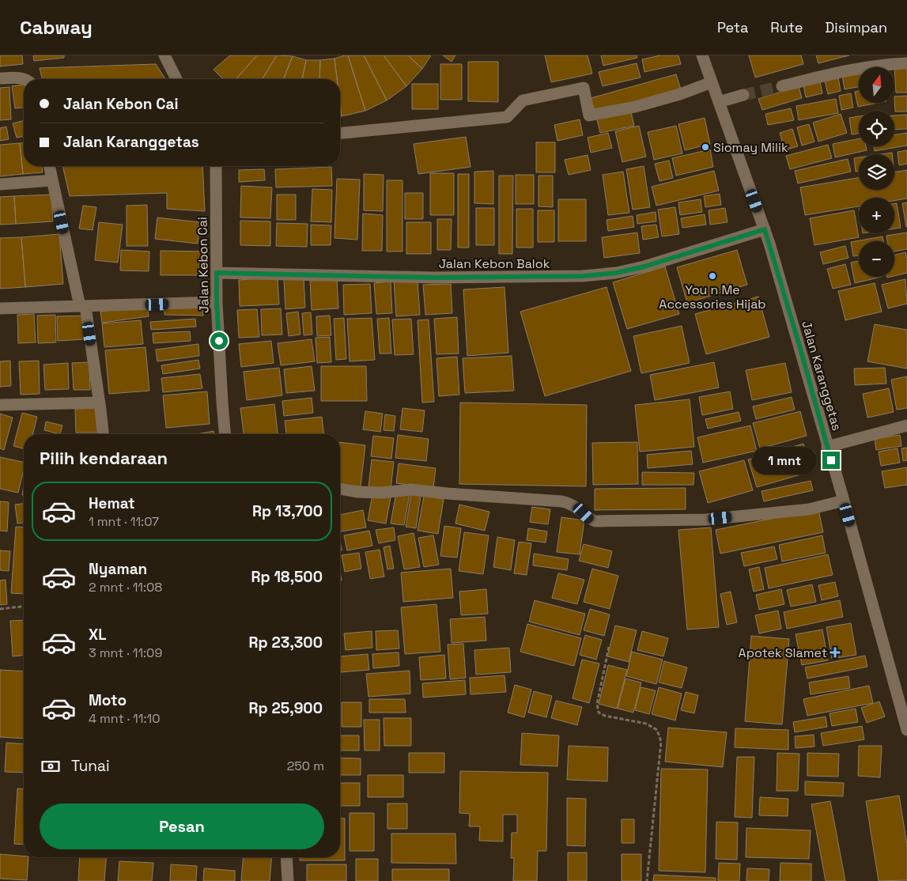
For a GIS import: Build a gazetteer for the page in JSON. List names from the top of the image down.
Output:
{
  "streets": {
    "street": ["Jalan Kebon Balok", "Jalan Kebon Cai", "Jalan Karanggetas"]
  },
  "crossings": [
    ["Jalan Kebon Balok", "Jalan Kebon Cai"],
    ["Jalan Kebon Balok", "Jalan Karanggetas"]
  ],
  "places": {
    "other": ["Siomay Milik", "You n Me Accessories Hijab"],
    "health": ["Apotek Slamet"]
  },
  "north": "top",
  "page": {
    "header": "Cabway",
    "nav": ["Peta", "Rute", "Disimpan"],
    "map_buttons": ["+", "−"],
    "banner": ["Jalan Kebon Cai", "Jalan Karanggetas"],
    "heading": "Pilih kendaraan",
    "bubble": "1 mnt",
    "list": [
      {
        "name": "Hemat",
        "note": "1 mnt · 11:07",
        "value": "Rp 13,700"
      },
      {
        "name": "Nyaman",
        "note": "2 mnt · 11:08",
        "value": "Rp 18,500"
      },
      {
        "name": "XL",
        "note": "3 mnt · 11:09",
        "value": "Rp 23,300"
      },
      {
        "name": "Moto",
        "note": "4 mnt · 11:10",
        "value": "Rp 25,900"
      }
    ],
    "pay": ["Tunai", "250 m"],
    "buttons": "Pesan"
  }
}
